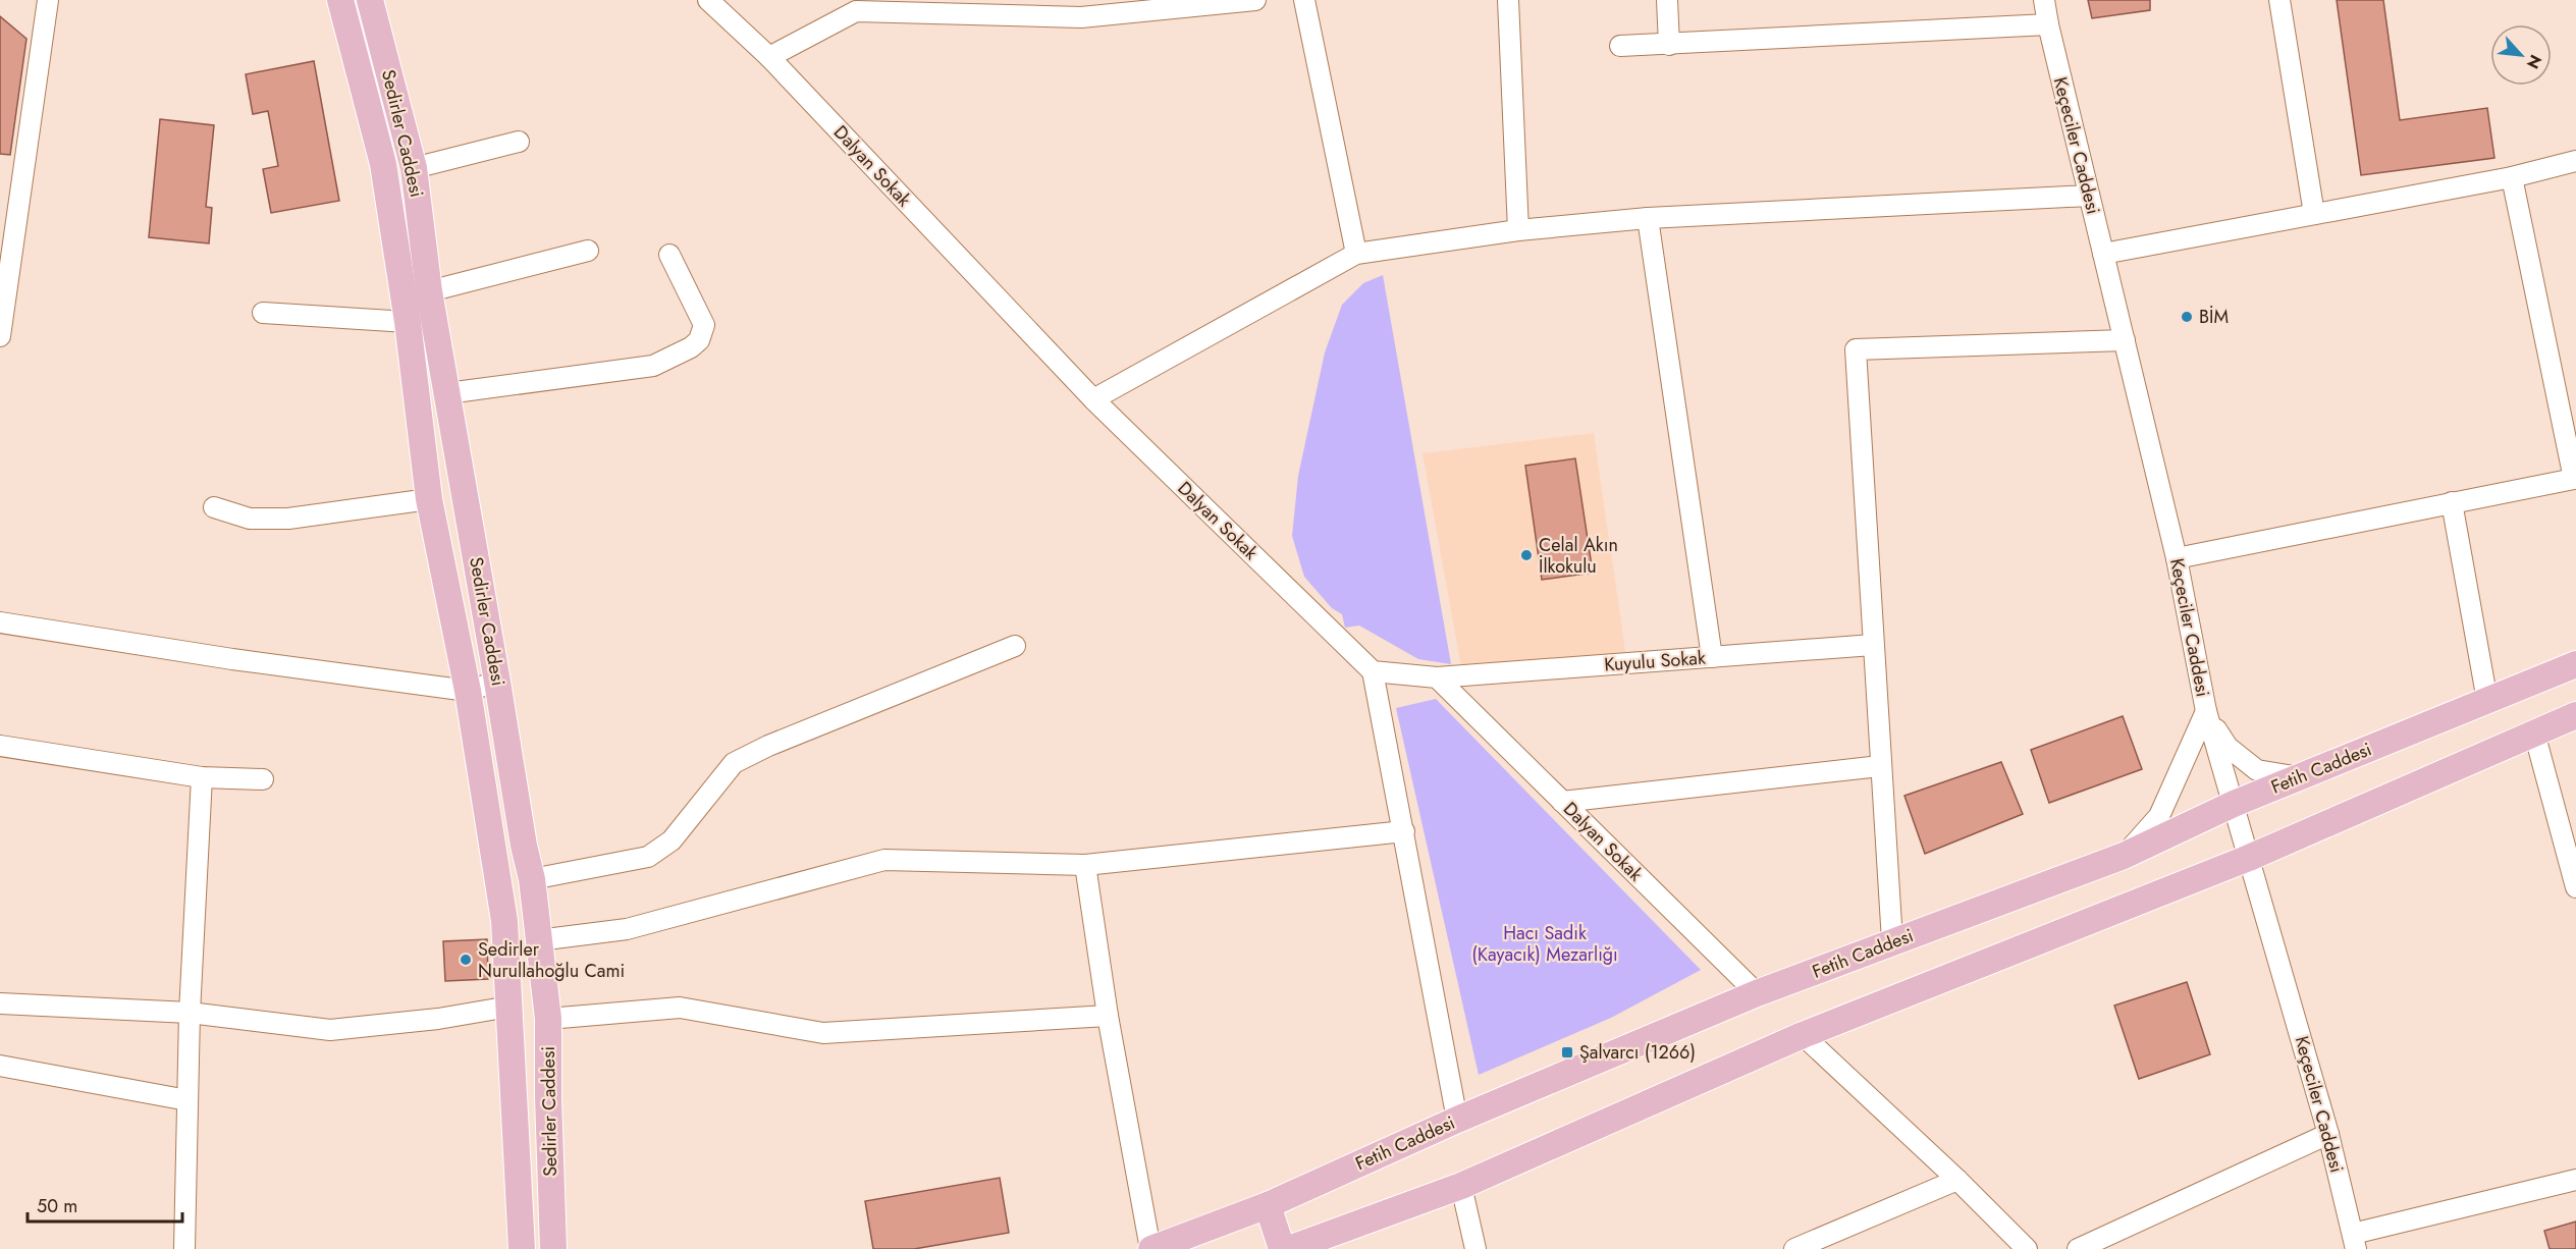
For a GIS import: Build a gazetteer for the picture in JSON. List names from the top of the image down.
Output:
{
  "streets": {
    "main road": ["Sedirler Caddesi", "Fetih Caddesi"],
    "street": ["Keçeciler Caddesi", "Dalyan Sokak", "Kuyulu Sokak"]
  },
  "crossings": [
    ["Keçeciler Caddesi", "Fetih Caddesi"],
    ["Dalyan Sokak", "Kuyulu Sokak"],
    ["Dalyan Sokak", "Fetih Caddesi"]
  ],
  "parks": ["Hacı Sadık (Kayacık) Mezarlığı"],
  "places": {
    "other": ["BİM", "Celal Akın İlkokulu", "Sedirler Nurullahoğlu Cami"],
    "transit": ["Şalvarcı (1266)"]
  },
  "scale_bar": "50 m",
  "north": "bottom right"
}
